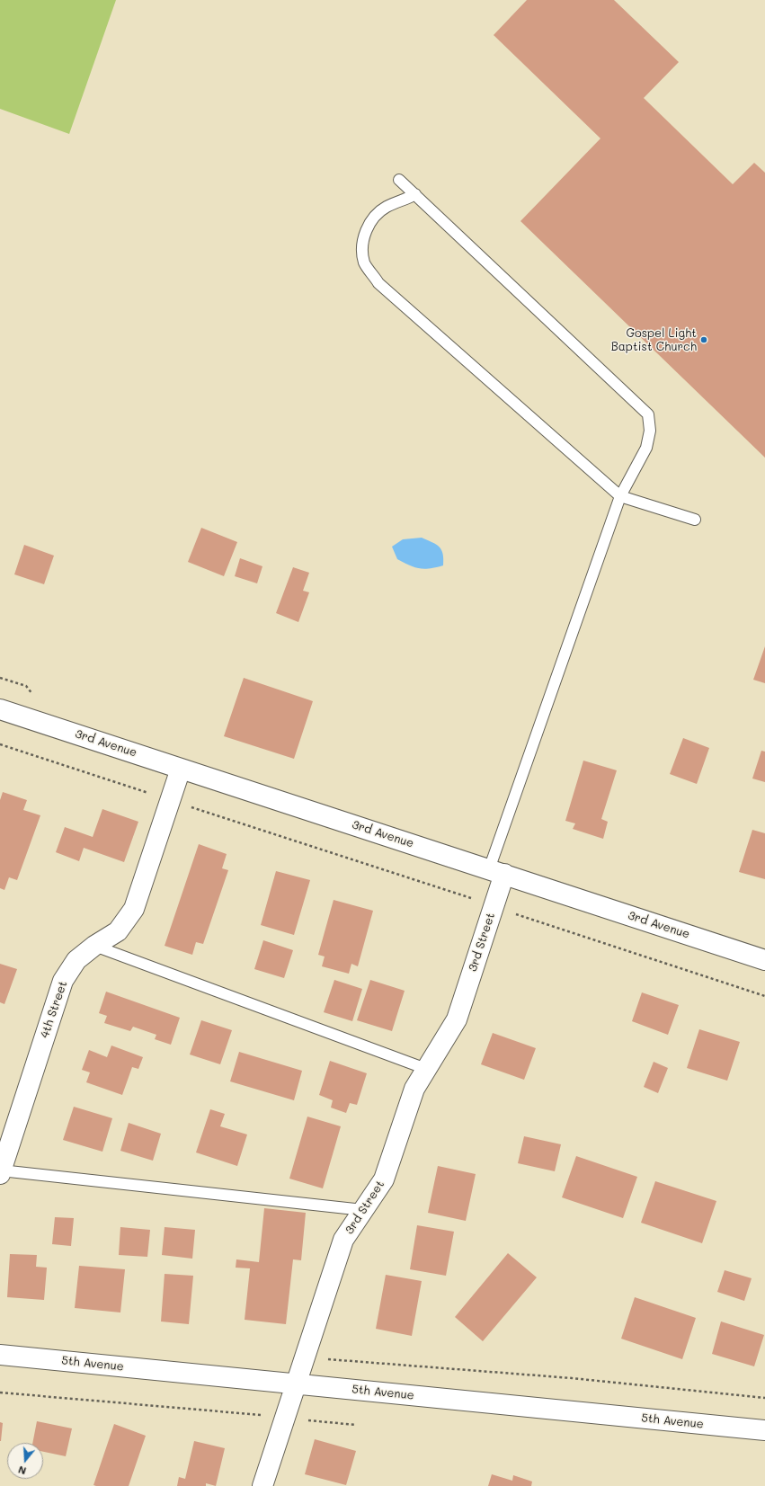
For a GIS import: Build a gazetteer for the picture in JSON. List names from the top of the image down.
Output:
{
  "streets": {
    "street": [
      "3rd Avenue",
      "3rd Street",
      "4th Street",
      "5th Avenue"
    ]
  },
  "crossings": [
    ["3rd Avenue", "3rd Street"],
    ["3rd Avenue", "4th Street"],
    ["3rd Street", "5th Avenue"]
  ],
  "places": ["Gospel Light Baptist Church"],
  "north": "bottom"
}
